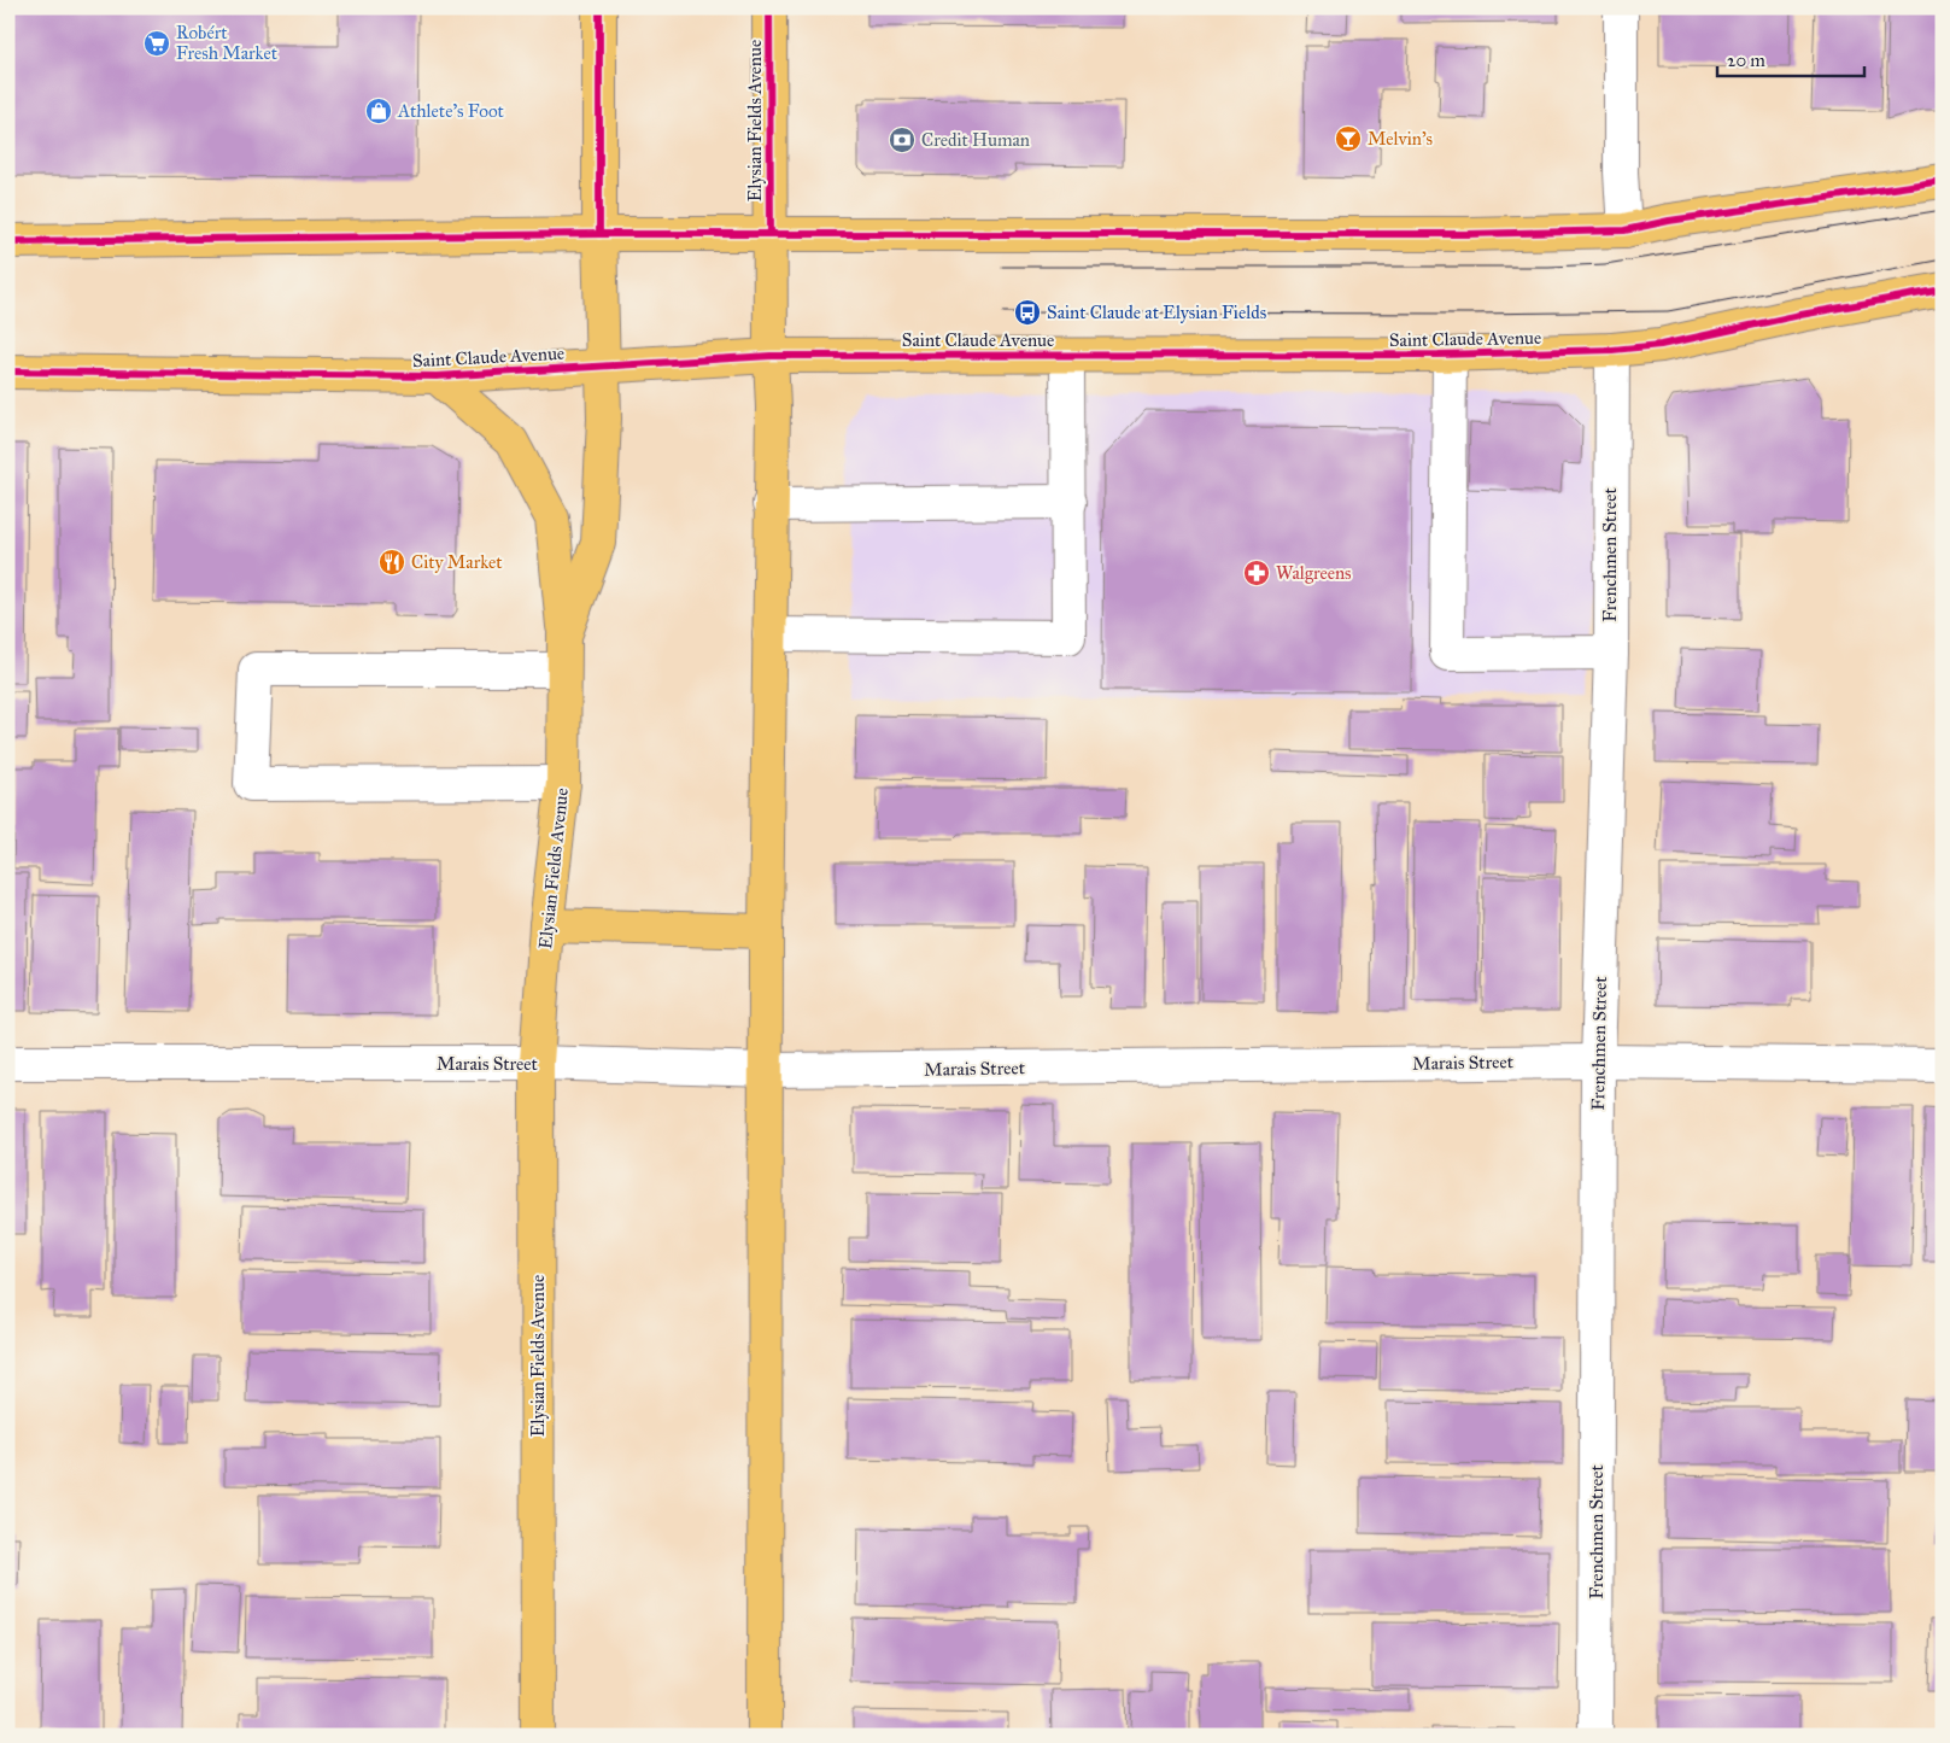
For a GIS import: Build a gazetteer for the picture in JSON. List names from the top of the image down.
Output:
{
  "streets": {
    "main road": ["Elysian Fields Avenue", "Saint Claude Avenue"],
    "street": ["Frenchmen Street", "Marais Street"]
  },
  "crossings": [
    ["Elysian Fields Avenue", "Saint Claude Avenue"],
    ["Elysian Fields Avenue", "Marais Street"],
    ["Saint Claude Avenue", "Frenchmen Street"],
    ["Frenchmen Street", "Marais Street"]
  ],
  "places": {
    "supermarket": ["Robért Fresh Market"],
    "shop": ["Athlete's Foot"],
    "bar": ["Melvin's"],
    "bank": ["Credit Human"],
    "bus stop": ["Saint Claude at Elysian Fields"],
    "restaurant": ["City Market"],
    "pharmacy": ["Walgreens"]
  },
  "scale_bar": "20 m"
}
